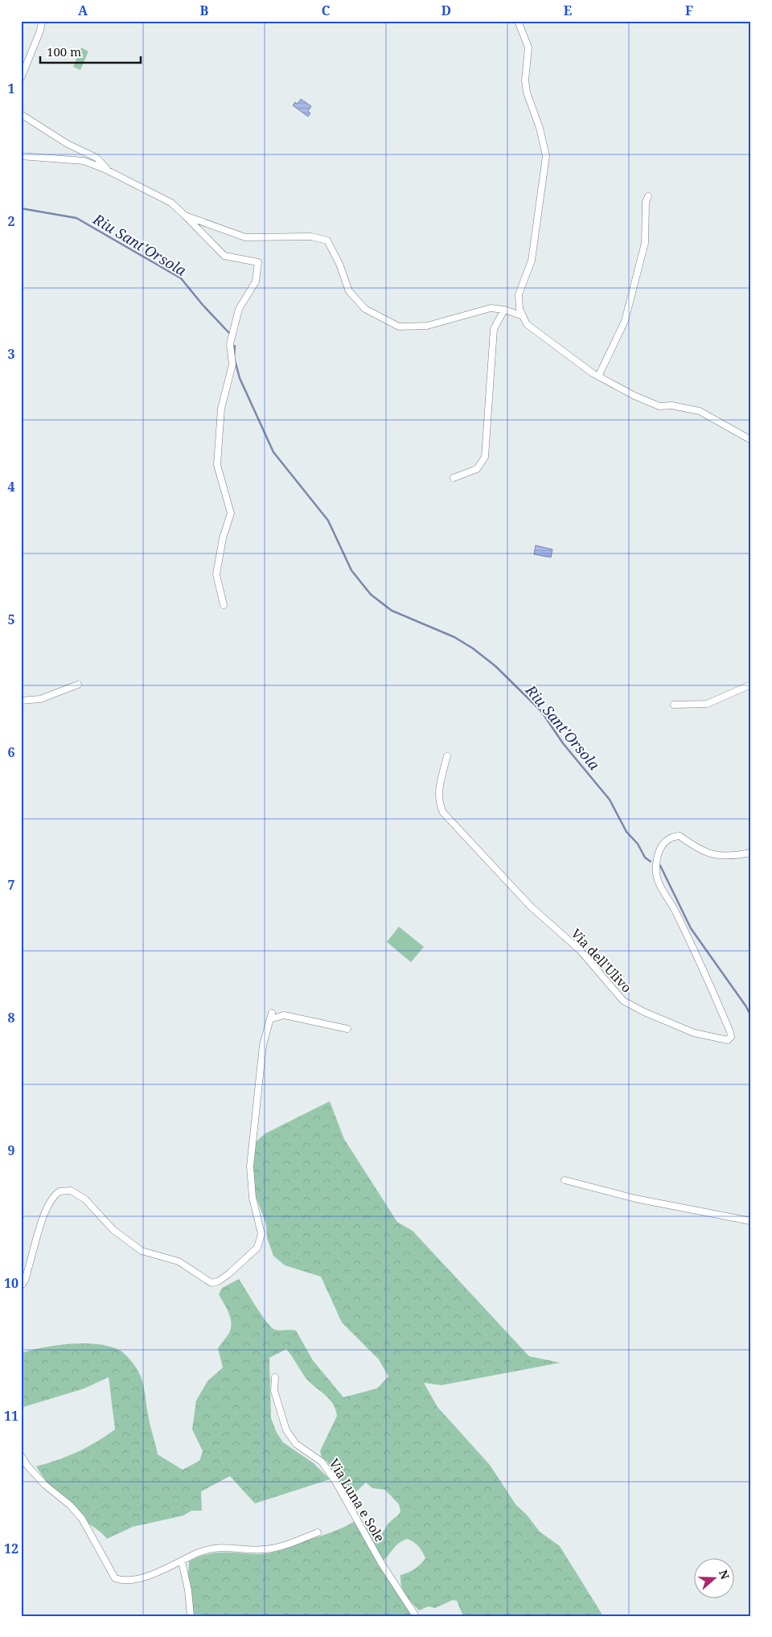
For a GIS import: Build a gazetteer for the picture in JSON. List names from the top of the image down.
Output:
{
  "streets": {
    "street": ["Via dell'Ulivo", "Via Luna e Sole"]
  },
  "water": ["Riu Sant'Orsola"],
  "scale_bar": "100 m",
  "north": "right",
  "grid": {
    "columns": [
      "A",
      "B",
      "C",
      "D",
      "E",
      "F"
    ],
    "rows": [
      "1",
      "2",
      "3",
      "4",
      "5",
      "6",
      "7",
      "8",
      "9",
      "10",
      "11",
      "12"
    ]
  }
}
